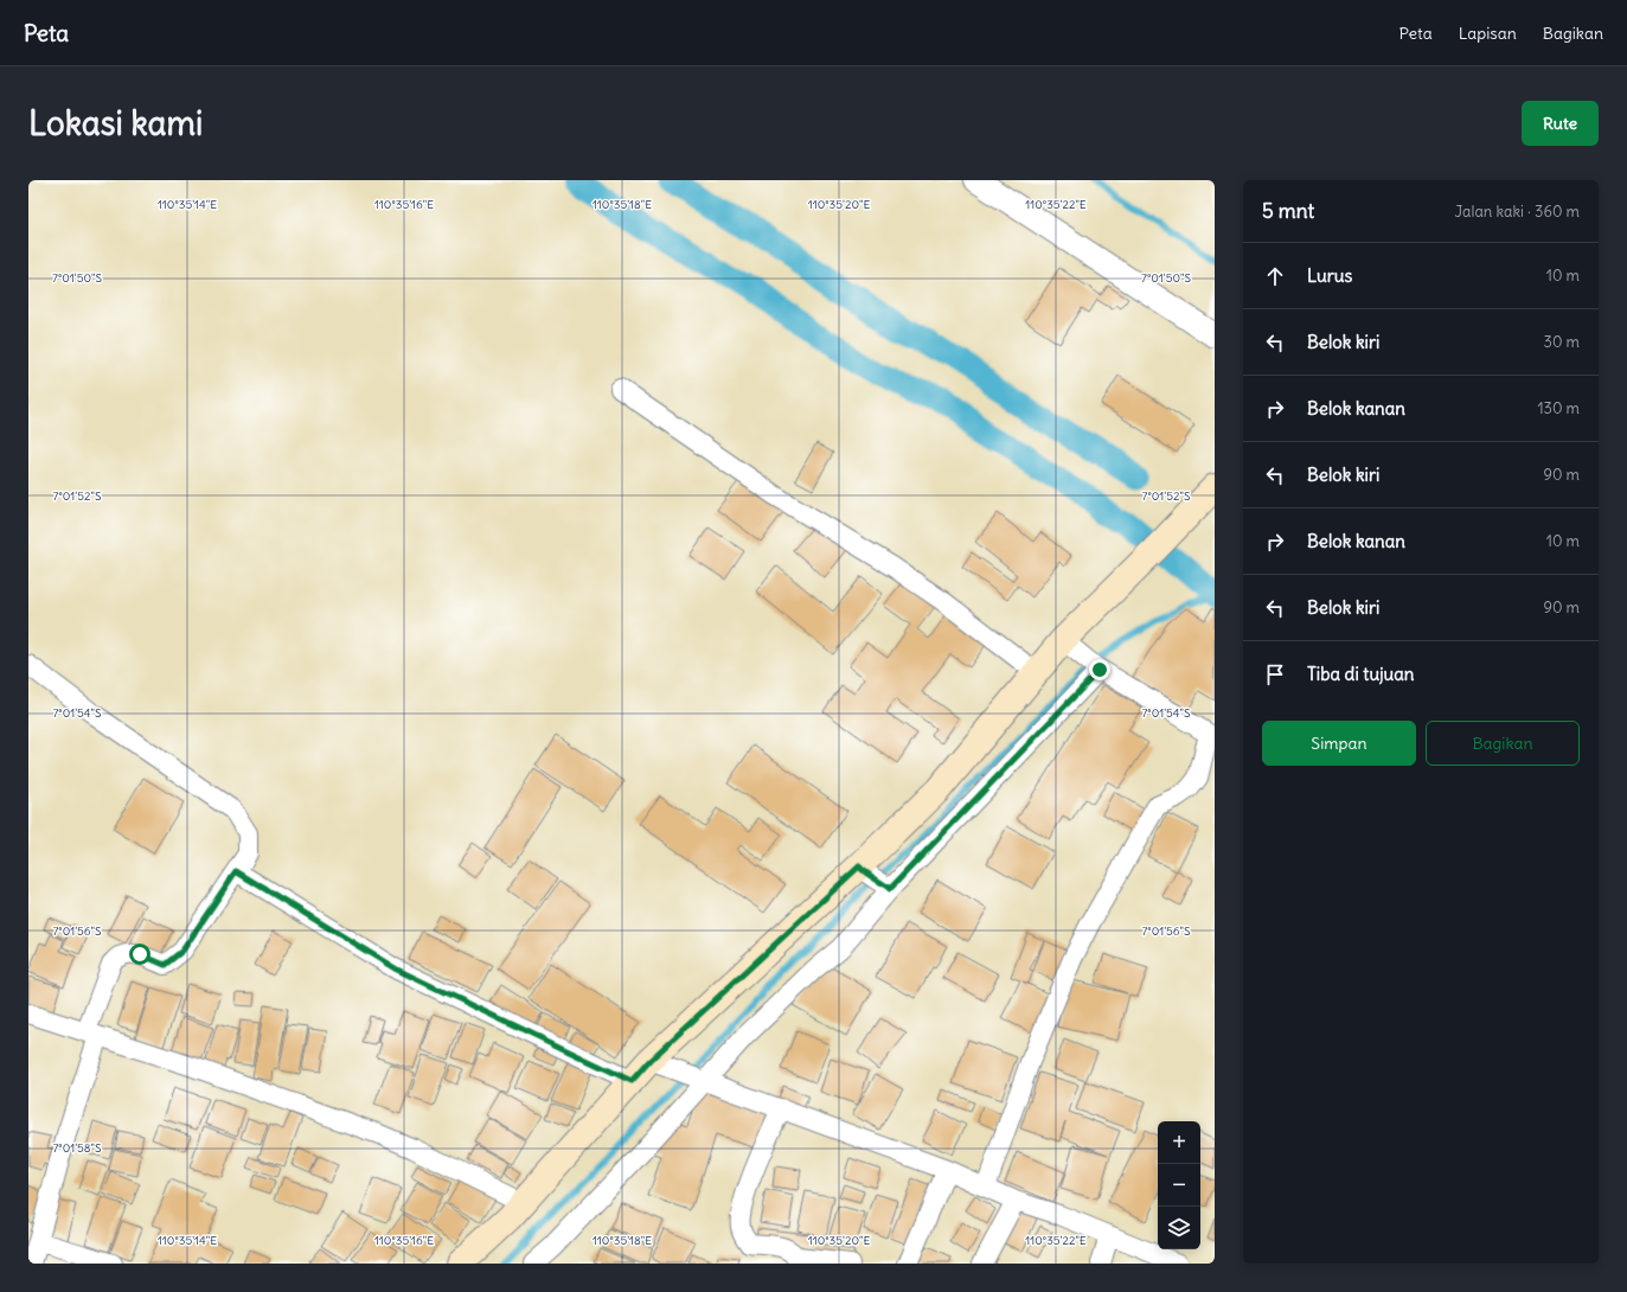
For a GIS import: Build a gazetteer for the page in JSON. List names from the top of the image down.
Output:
{
  "page": {
    "header": "Peta",
    "nav": ["Peta", "Lapisan", "Bagikan"],
    "buttons": [
      "Rute",
      ["Simpan", "Bagikan"]
    ],
    "title": "Lokasi kami",
    "heading": ["5 mnt", "Jalan kaki · 360 m"],
    "list": [
      ["Lurus", "10 m"],
      ["Belok kiri", "30 m"],
      ["Belok kanan", "130 m"],
      ["Belok kiri", "90 m"],
      ["Belok kanan", "10 m"],
      ["Belok kiri", "90 m"],
      "Tiba di tujuan"
    ],
    "map_buttons": ["+", "−"]
  },
  "coordinates": [
    "110°35'14\"E",
    "110°35'16\"E",
    "110°35'18\"E",
    "110°35'20\"E",
    "110°35'22\"E",
    "7°01'50\"S",
    "7°01'52\"S",
    "7°01'54\"S",
    "7°01'56\"S",
    "7°01'58\"S"
  ]
}
